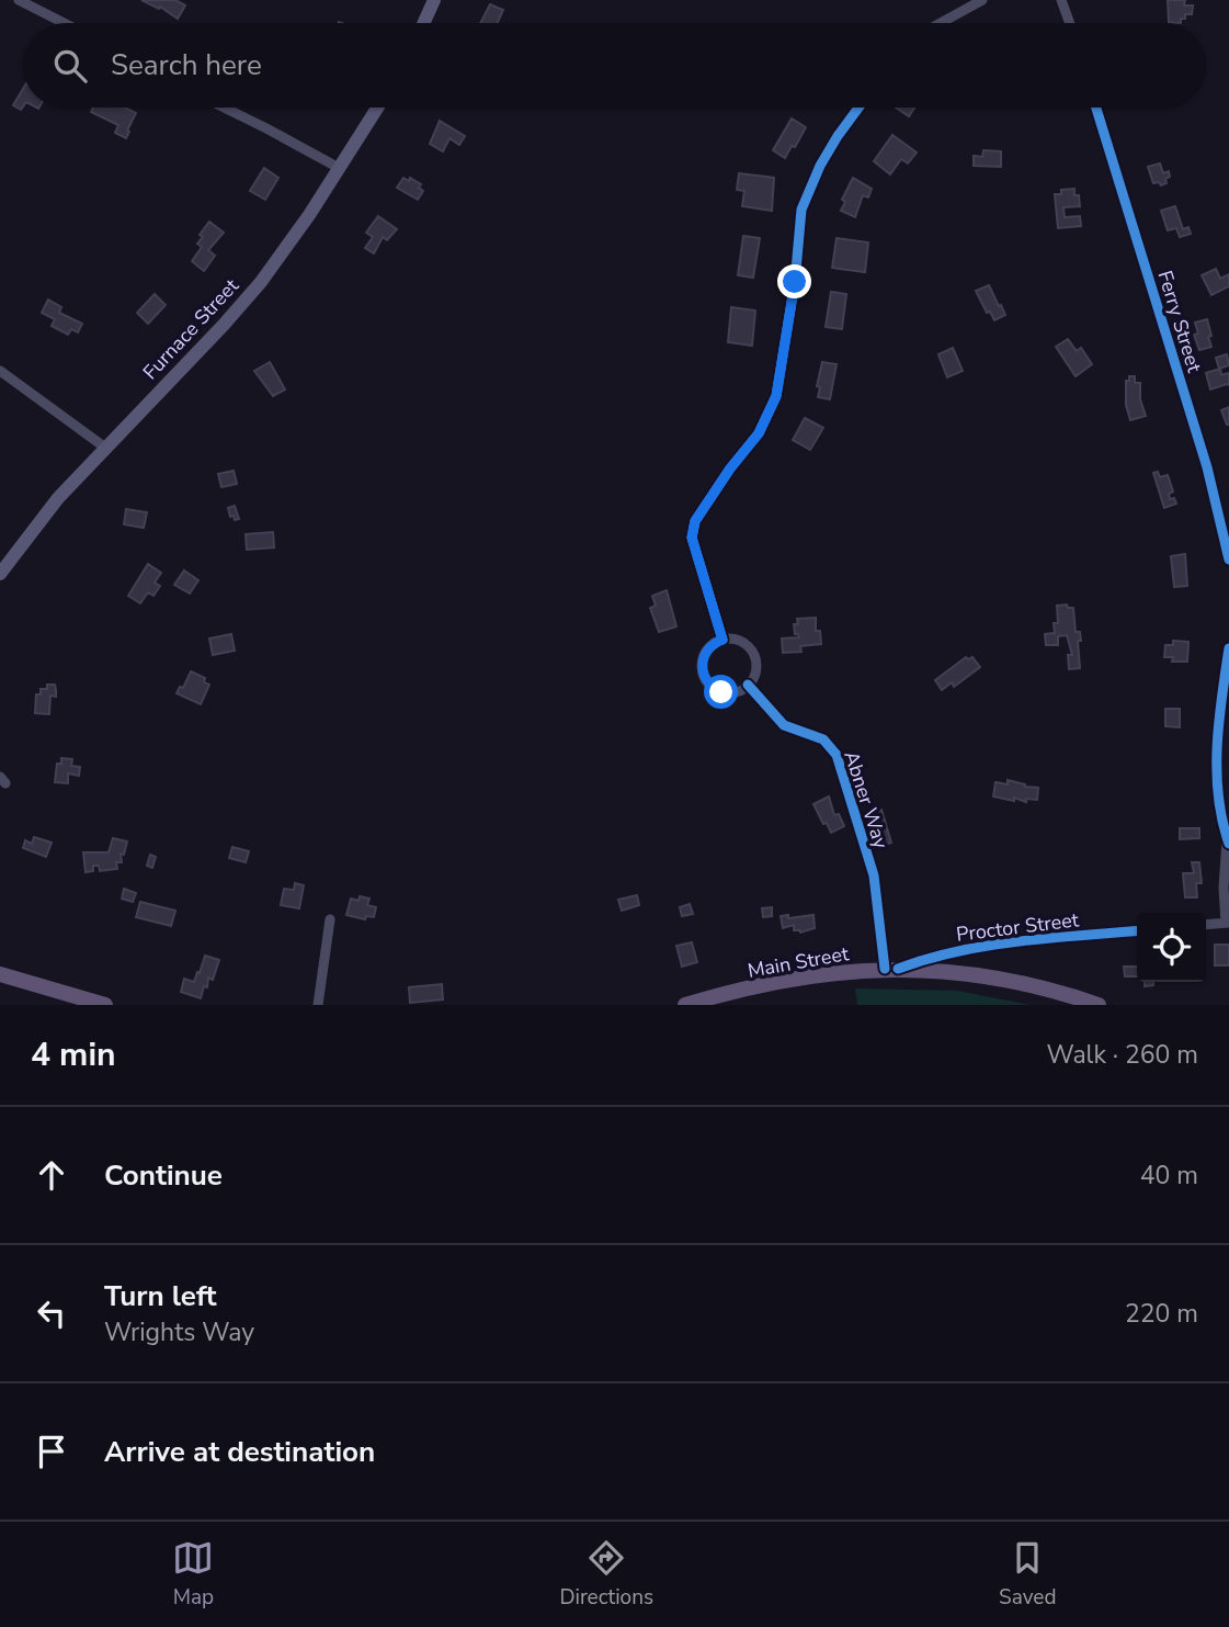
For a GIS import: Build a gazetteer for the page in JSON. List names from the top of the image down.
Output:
{
  "streets": {
    "main road": ["Furnace Street", "Main Street"],
    "street": ["Ferry Street", "Abner Way", "Proctor Street"]
  },
  "crossings": [
    ["Abner Way", "Proctor Street"],
    ["Abner Way", "Main Street"],
    ["Proctor Street", "Main Street"]
  ],
  "page": {
    "search": "Search here",
    "heading": ["4 min", "Walk · 260 m"],
    "list": [
      ["Continue", "40 m"],
      ["Turn left", "Wrights Way", "220 m"],
      "Arrive at destination"
    ],
    "nav": ["Map", "Directions", "Saved"]
  }
}
